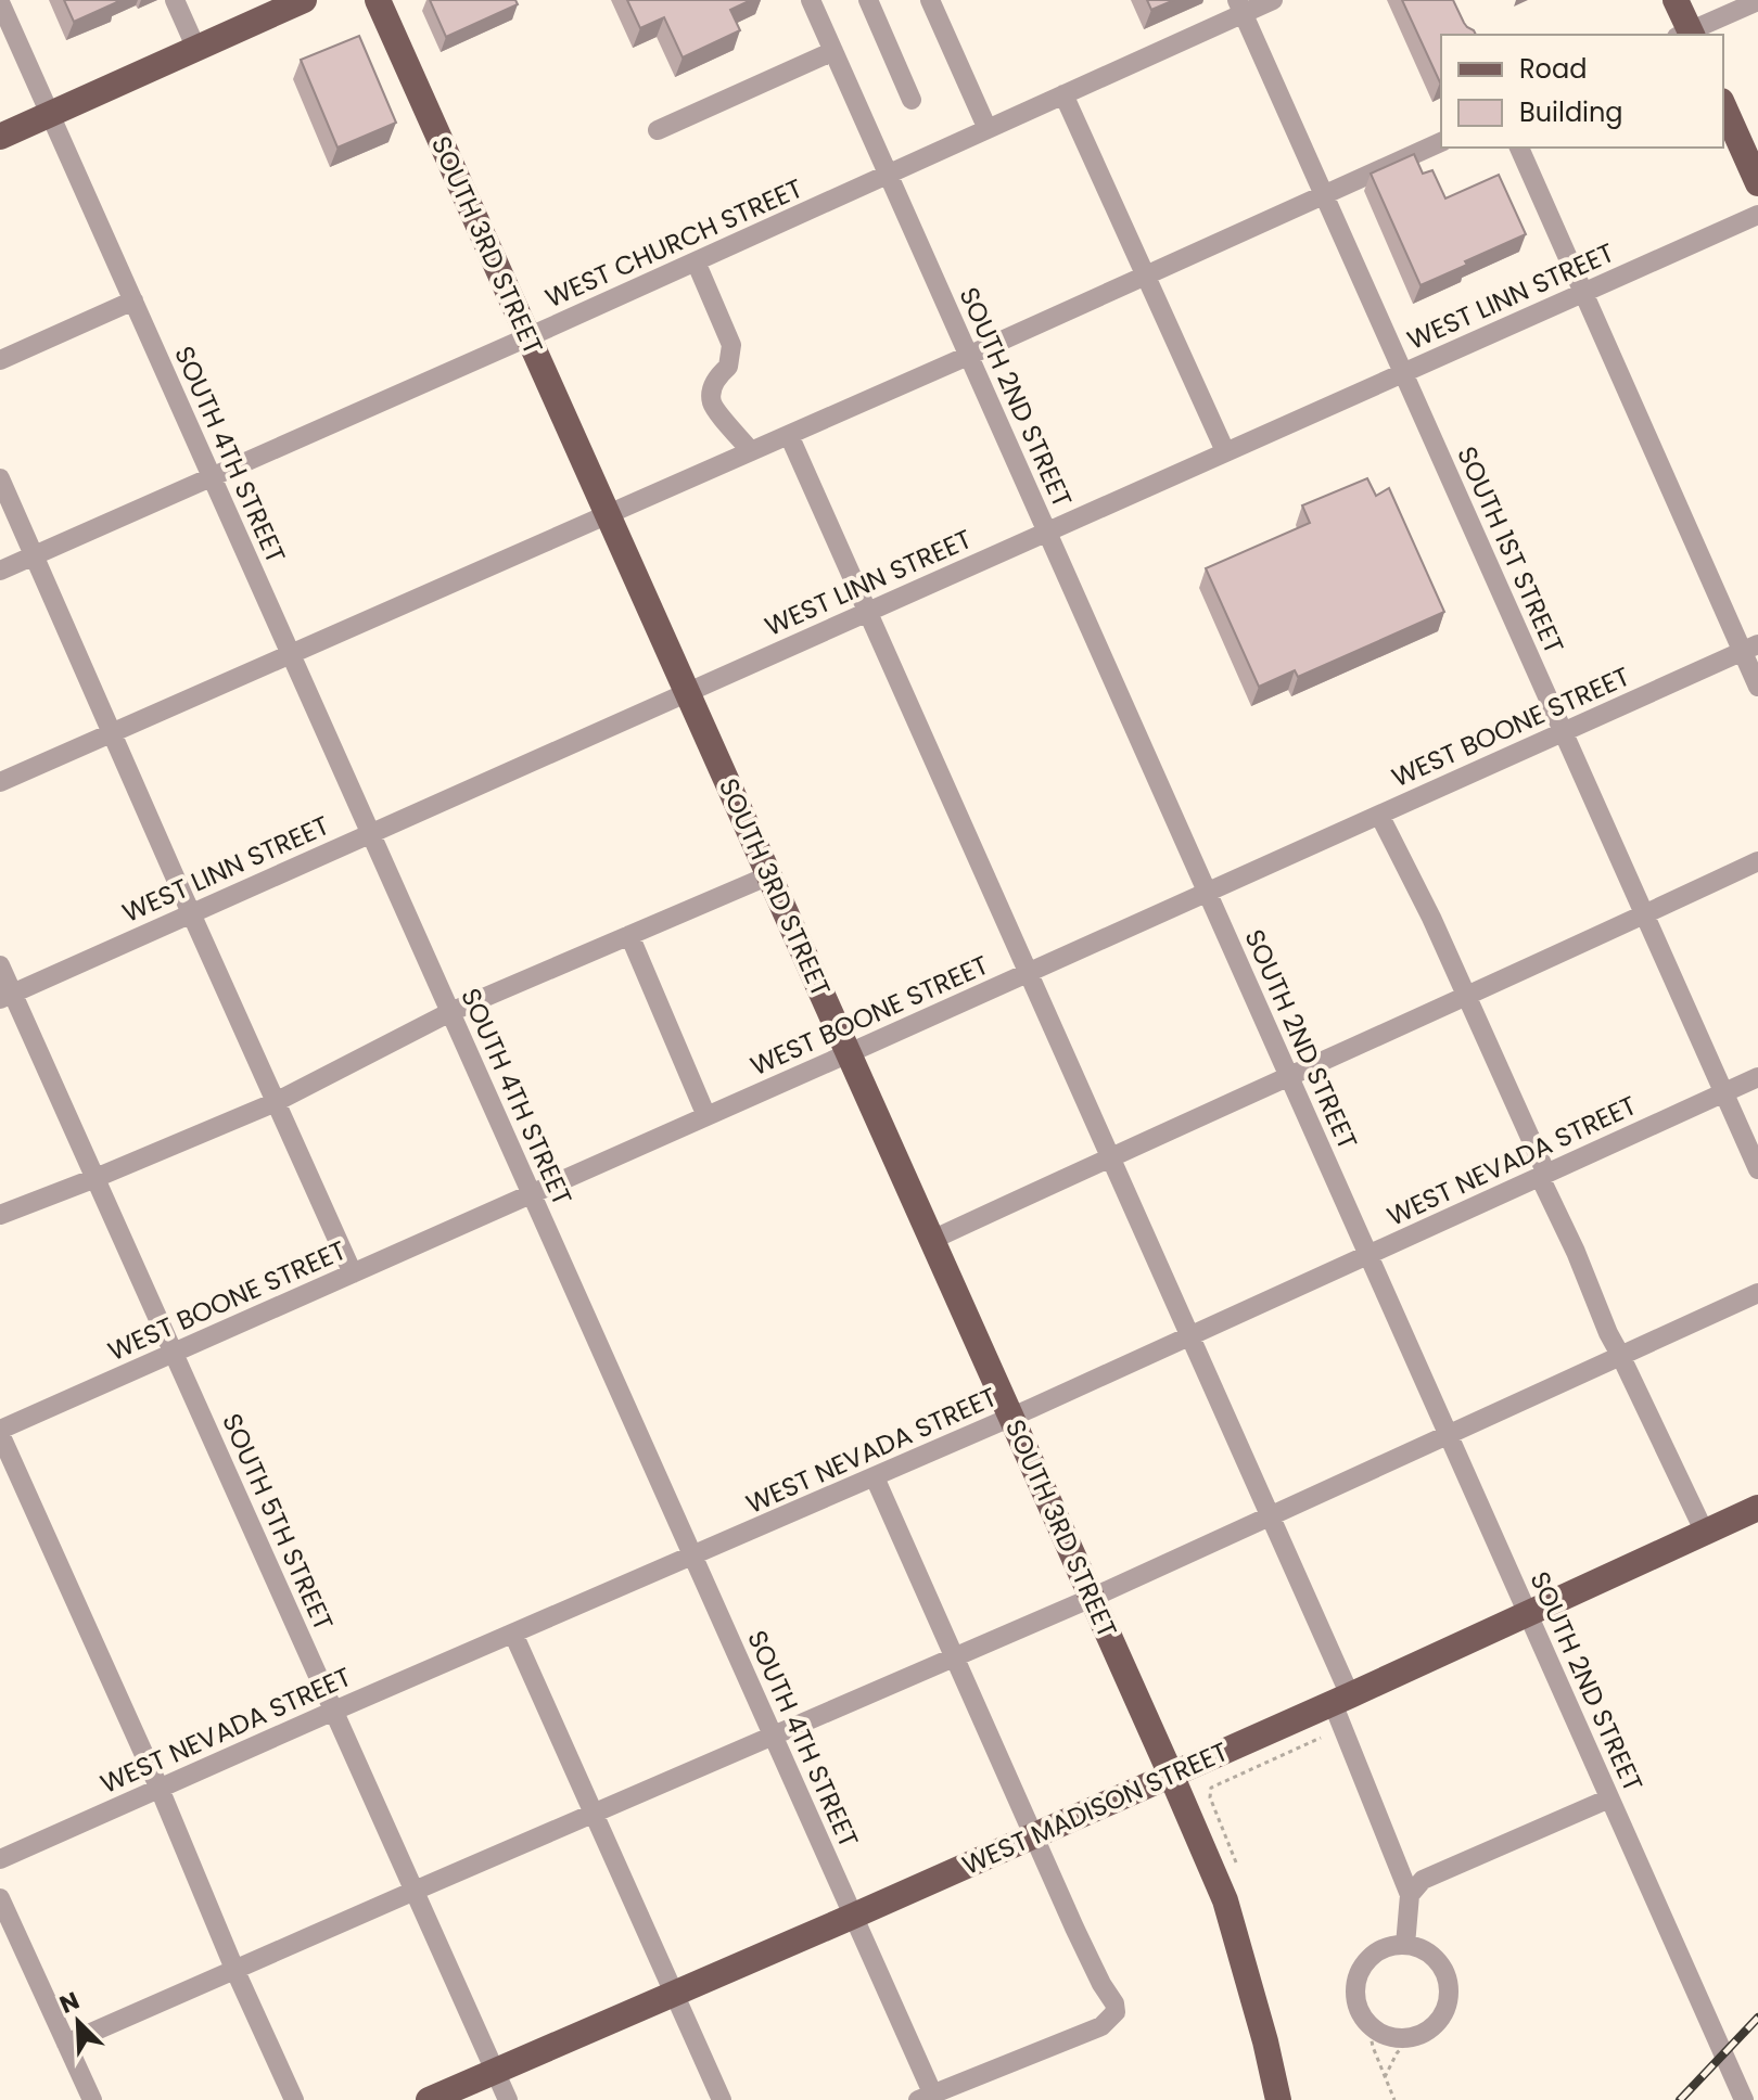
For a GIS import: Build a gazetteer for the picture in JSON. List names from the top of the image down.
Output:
{
  "streets": {
    "main road": ["SOUTH 3RD STREET", "WEST MADISON STREET"],
    "street": [
      "WEST CHURCH STREET",
      "WEST LINN STREET",
      "SOUTH 2ND STREET",
      "SOUTH 4TH STREET",
      "SOUTH 1ST STREET",
      "WEST BOONE STREET",
      "WEST NEVADA STREET",
      "SOUTH 5TH STREET"
    ]
  },
  "crossings": [
    ["WEST CHURCH STREET", "SOUTH 3RD STREET"],
    ["WEST CHURCH STREET", "SOUTH 2ND STREET"],
    ["WEST CHURCH STREET", "SOUTH 4TH STREET"],
    ["WEST CHURCH STREET", "SOUTH 1ST STREET"],
    ["SOUTH 3RD STREET", "WEST LINN STREET"],
    ["SOUTH 3RD STREET", "WEST BOONE STREET"],
    ["SOUTH 3RD STREET", "WEST NEVADA STREET"],
    ["SOUTH 3RD STREET", "WEST MADISON STREET"],
    ["WEST LINN STREET", "SOUTH 2ND STREET"],
    ["WEST LINN STREET", "SOUTH 4TH STREET"],
    ["WEST LINN STREET", "SOUTH 1ST STREET"],
    ["WEST LINN STREET", "SOUTH 5TH STREET"],
    ["SOUTH 2ND STREET", "WEST BOONE STREET"],
    ["SOUTH 2ND STREET", "WEST NEVADA STREET"],
    ["SOUTH 2ND STREET", "WEST MADISON STREET"],
    ["SOUTH 4TH STREET", "WEST BOONE STREET"],
    ["SOUTH 4TH STREET", "WEST NEVADA STREET"],
    ["SOUTH 4TH STREET", "WEST MADISON STREET"],
    ["SOUTH 1ST STREET", "WEST BOONE STREET"],
    ["SOUTH 1ST STREET", "WEST NEVADA STREET"],
    ["WEST BOONE STREET", "SOUTH 5TH STREET"],
    ["WEST NEVADA STREET", "SOUTH 5TH STREET"],
    ["SOUTH 5TH STREET", "WEST MADISON STREET"]
  ],
  "legend": ["Road", "Building"],
  "north": "top left"
}
